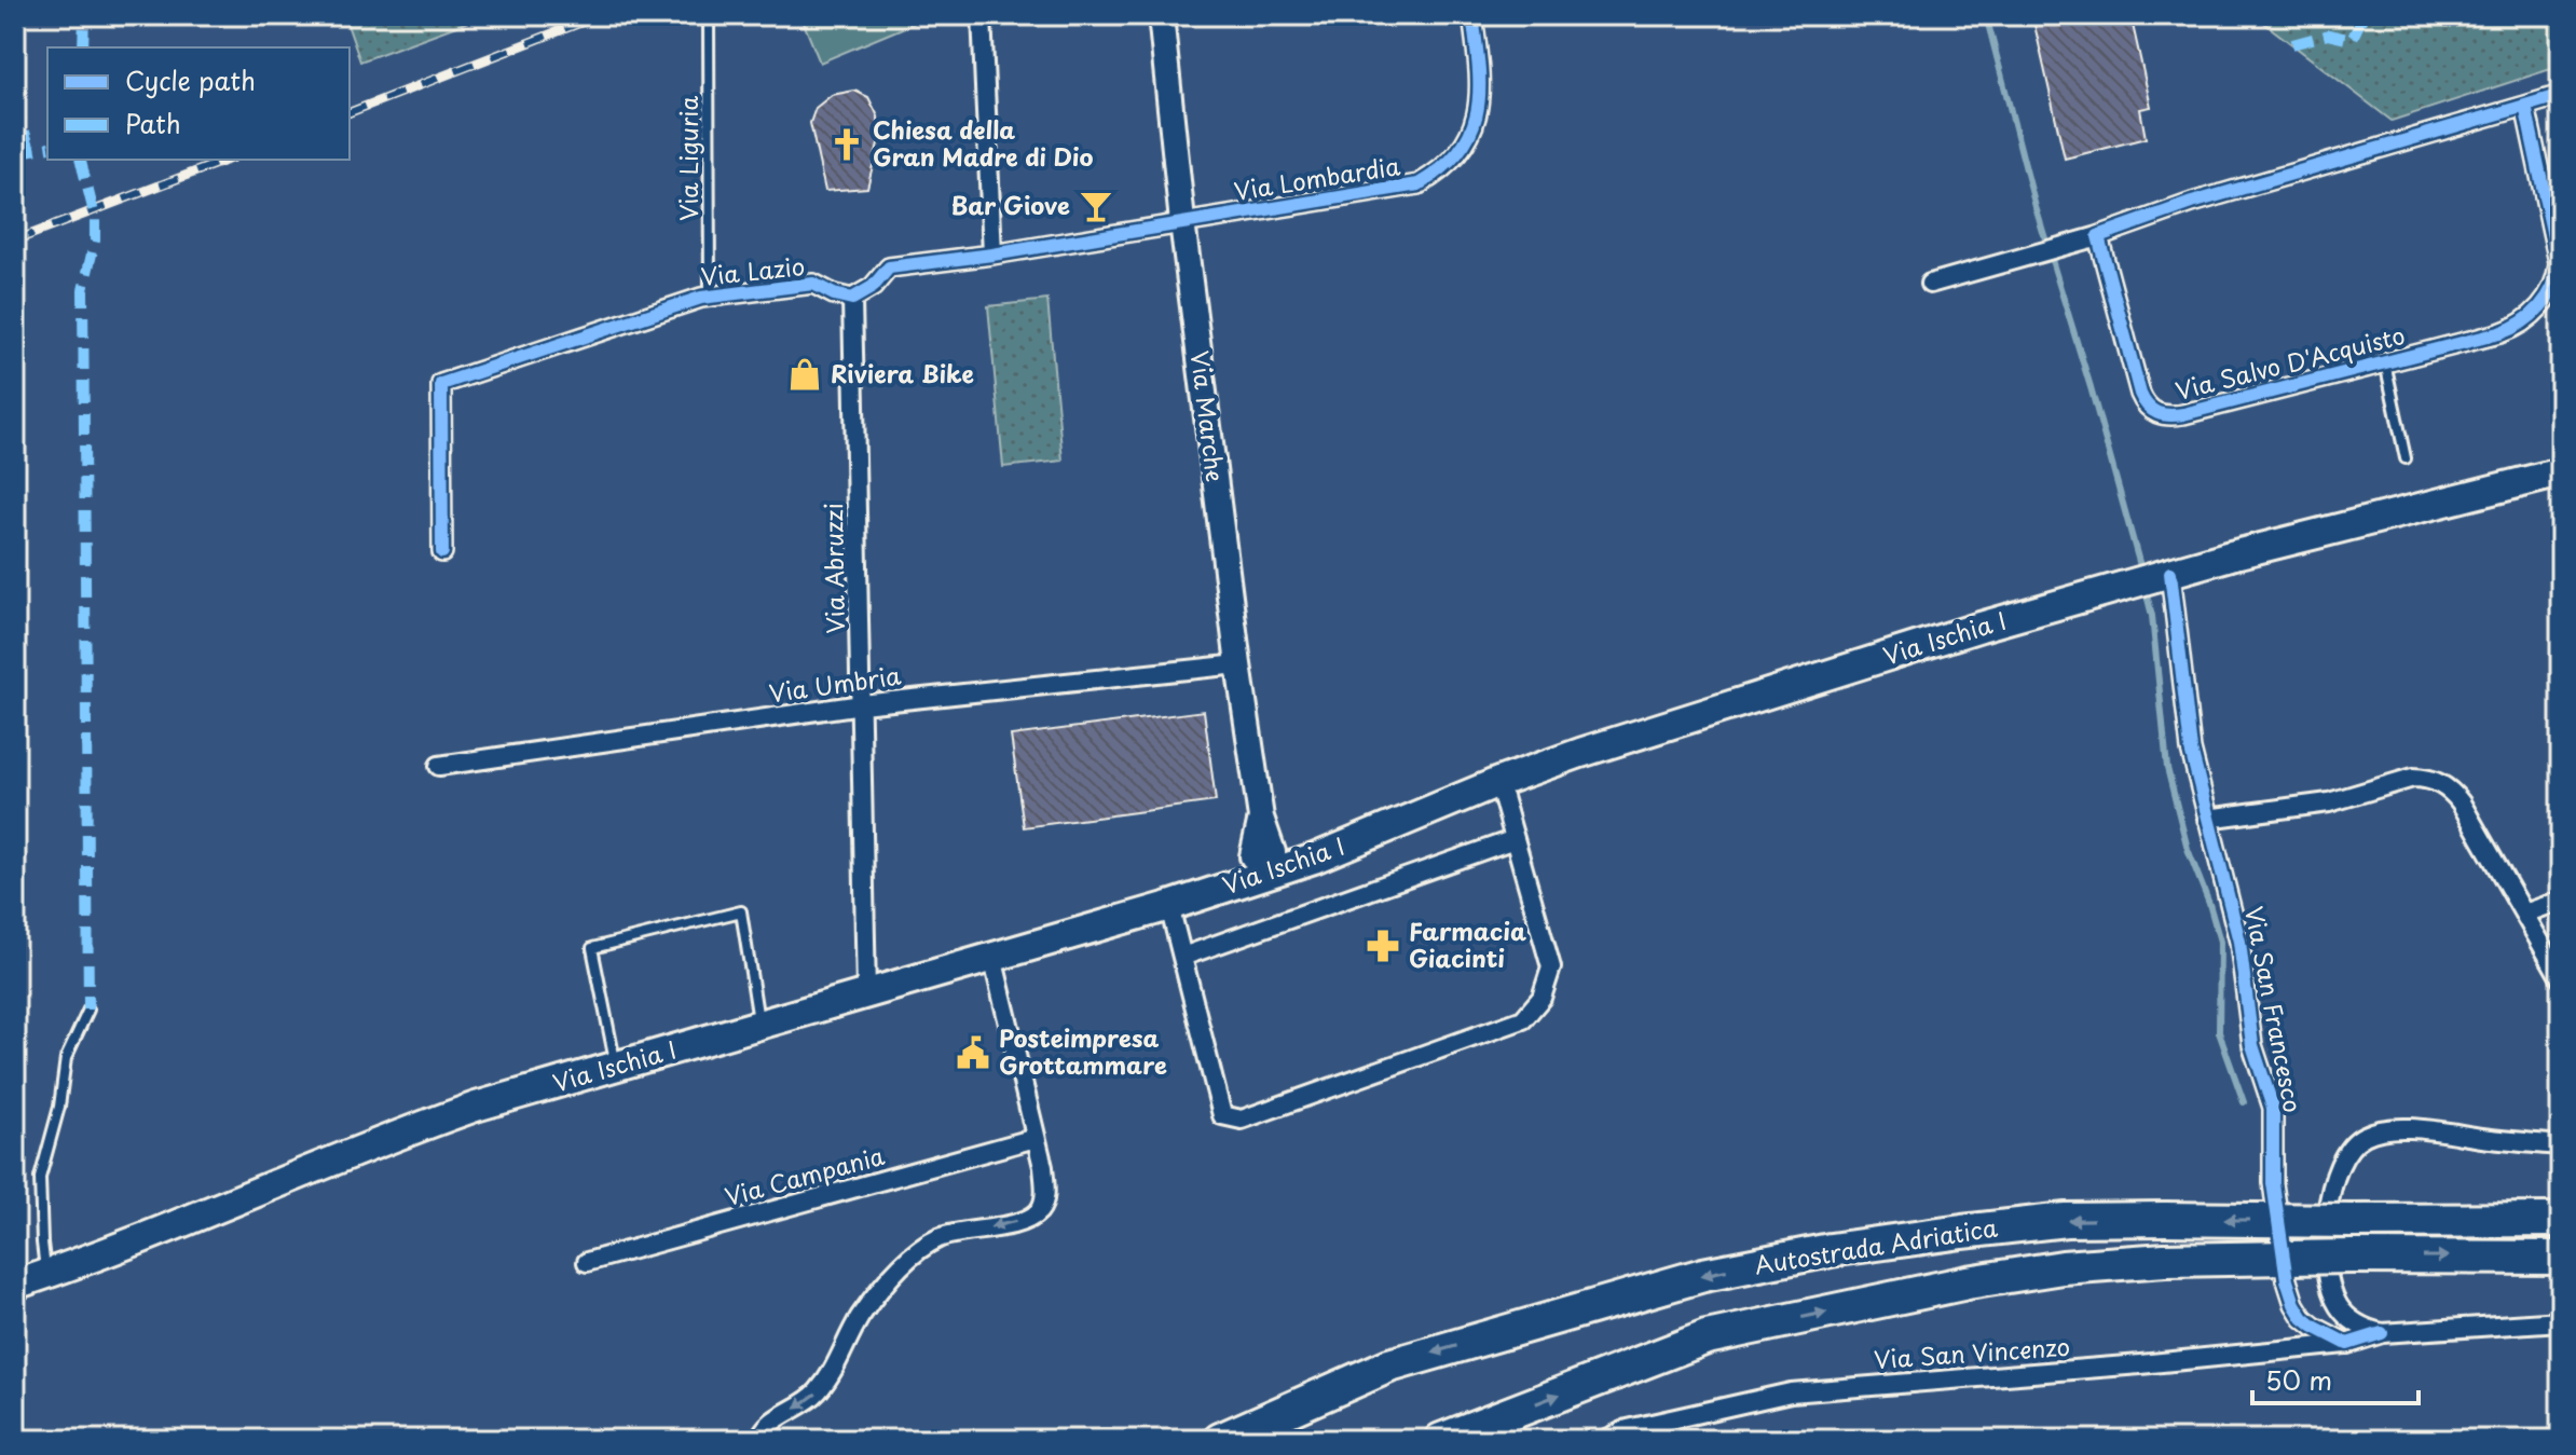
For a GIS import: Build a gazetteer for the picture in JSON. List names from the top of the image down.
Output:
{
  "streets": {
    "highway": ["Autostrada Adriatica"],
    "main road": ["Via Ischia I"],
    "street": [
      "Via Lombardia",
      "Via Lazio",
      "Via Salvo D'Acquisto",
      "Via Marche",
      "Via Abruzzi",
      "Via Umbria",
      "Via San Francesco",
      "Via Campania",
      "Via San Vincenzo"
    ],
    "lane": ["Via Liguria"]
  },
  "crossings": [
    ["Via Liguria", "Via Lazio"],
    ["Via Lombardia", "Via Marche"],
    ["Via Lazio", "Via Abruzzi"],
    ["Via Marche", "Via Ischia I"],
    ["Via Marche", "Via Umbria"],
    ["Via Abruzzi", "Via Ischia I"],
    ["Via Abruzzi", "Via Umbria"],
    ["Via Ischia I", "Via San Francesco"],
    ["Via San Francesco", "Via San Vincenzo"]
  ],
  "places": {
    "church": ["Chiesa della Gran Madre di Dio"],
    "bar": ["Bar Giove"],
    "shop": ["Riviera Bike"],
    "pharmacy": ["Farmacia Giacinti"],
    "public building": ["Posteimpresa Grottammare"]
  },
  "legend": ["Cycle path", "Path"],
  "scale_bar": "50 m"
}
